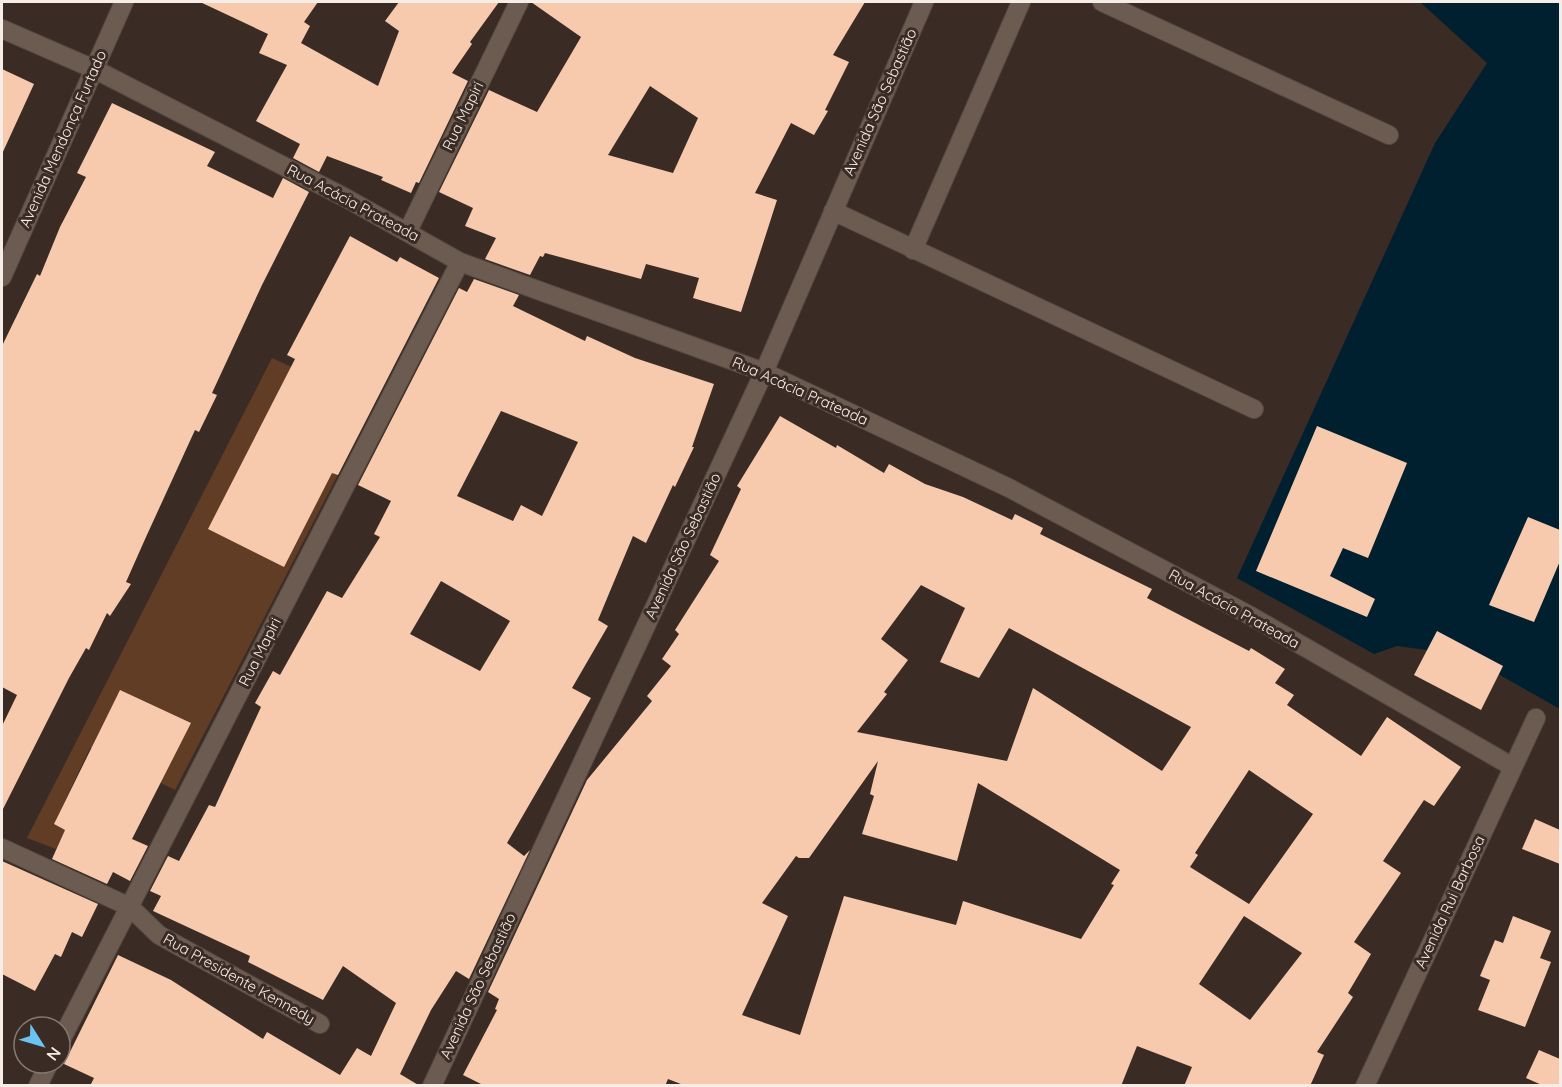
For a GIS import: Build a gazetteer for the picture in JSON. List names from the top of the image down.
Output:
{
  "streets": {
    "street": [
      "Avenida São Sebastião",
      "Rua Mapiri",
      "Avenida Mendonça Furtado",
      "Rua Acácia Prateada",
      "Avenida Rui Barbosa",
      "Rua Presidente Kennedy"
    ]
  },
  "crossings": [
    ["Avenida São Sebastião", "Rua Acácia Prateada"],
    ["Rua Mapiri", "Rua Acácia Prateada"],
    ["Rua Mapiri", "Rua Presidente Kennedy"],
    ["Avenida Mendonça Furtado", "Rua Acácia Prateada"],
    ["Rua Acácia Prateada", "Avenida Rui Barbosa"]
  ],
  "north": "bottom right"
}
